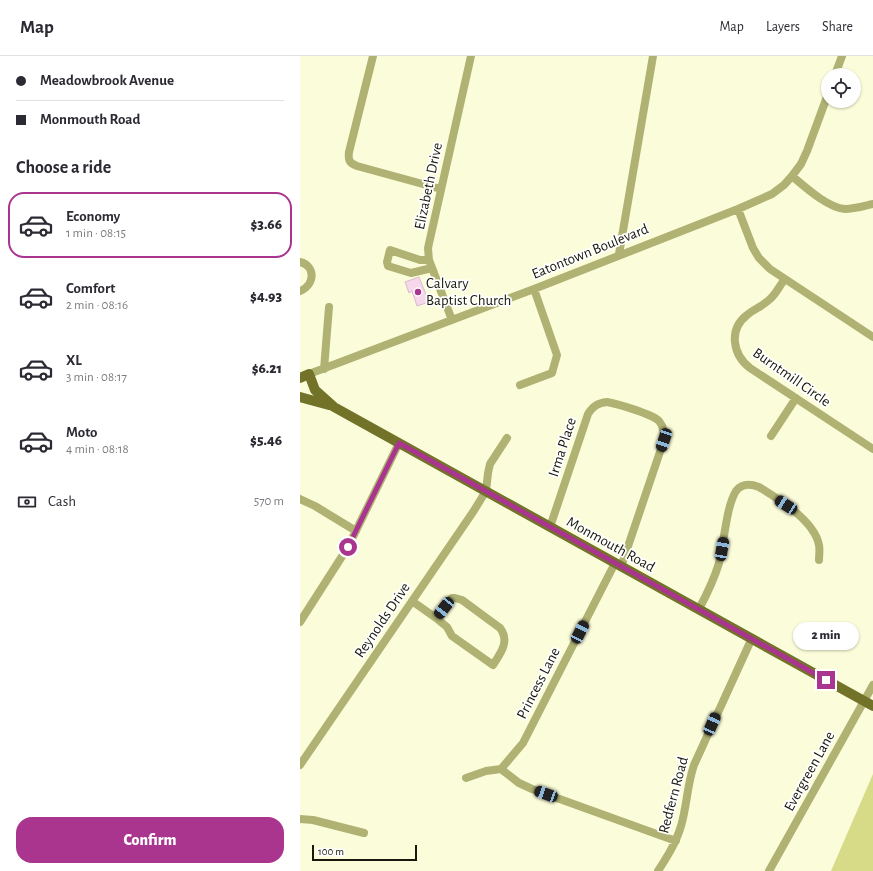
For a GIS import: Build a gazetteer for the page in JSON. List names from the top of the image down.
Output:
{
  "streets": {
    "main road": ["Monmouth Road"],
    "street": [
      "Elizabeth Drive",
      "Eatontown Boulevard",
      "Burntmill Circle",
      "Irma Place",
      "Reynolds Drive",
      "Princess Lane",
      "Evergreen Lane",
      "Redfern Road"
    ]
  },
  "crossings": [
    ["Elizabeth Drive", "Eatontown Boulevard"],
    ["Eatontown Boulevard", "Monmouth Road"],
    ["Irma Place", "Monmouth Road"],
    ["Irma Place", "Princess Lane"],
    ["Monmouth Road", "Reynolds Drive"],
    ["Monmouth Road", "Princess Lane"],
    ["Monmouth Road", "Evergreen Lane"],
    ["Monmouth Road", "Redfern Road"]
  ],
  "places": ["Calvary Baptist Church"],
  "scale_bar": "100 m",
  "page": {
    "header": "Map",
    "nav": ["Map", "Layers", "Share"],
    "banner": ["Meadowbrook Avenue", "Monmouth Road"],
    "heading": "Choose a ride",
    "list": [
      {
        "name": "Economy",
        "note": "1 min · 08:15",
        "value": "$3.66"
      },
      {
        "name": "Comfort",
        "note": "2 min · 08:16",
        "value": "$4.93"
      },
      {
        "name": "XL",
        "note": "3 min · 08:17",
        "value": "$6.21"
      },
      {
        "name": "Moto",
        "note": "4 min · 08:18",
        "value": "$5.46"
      }
    ],
    "pay": ["Cash", "570 m"],
    "bubble": "2 min",
    "buttons": "Confirm",
    "scale": "100 m"
  }
}
